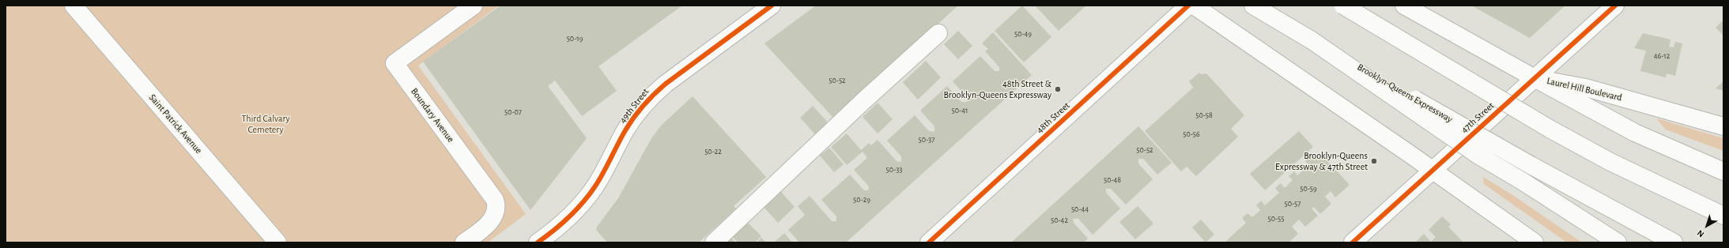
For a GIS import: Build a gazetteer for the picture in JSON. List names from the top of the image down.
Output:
{
  "streets": {
    "main road": [
      "Laurel Hill Boulevard",
      "Brooklyn-Queens Expressway",
      "49th Street",
      "Boundary Avenue",
      "48th Street",
      "47th Street",
      "Saint Patrick Avenue"
    ]
  },
  "crossings": [
    ["Laurel Hill Boulevard", "47th Street"]
  ],
  "parks": ["Third Calvary Cemetery"],
  "places": ["48th Street & Brooklyn-Queens Expressway", "Brooklyn-Queens Expressway & 47th Street"],
  "house_numbers": [
    "50-49",
    "50-19",
    "46-12",
    "50-52",
    "50-41",
    "50-07",
    "50-58",
    "50-56",
    "50-37",
    "50-52",
    "50-22",
    "50-33",
    "50-48",
    "50-59",
    "50-29",
    "50-57",
    "50-44",
    "50-55",
    "50-42"
  ],
  "north": "bottom left"
}
